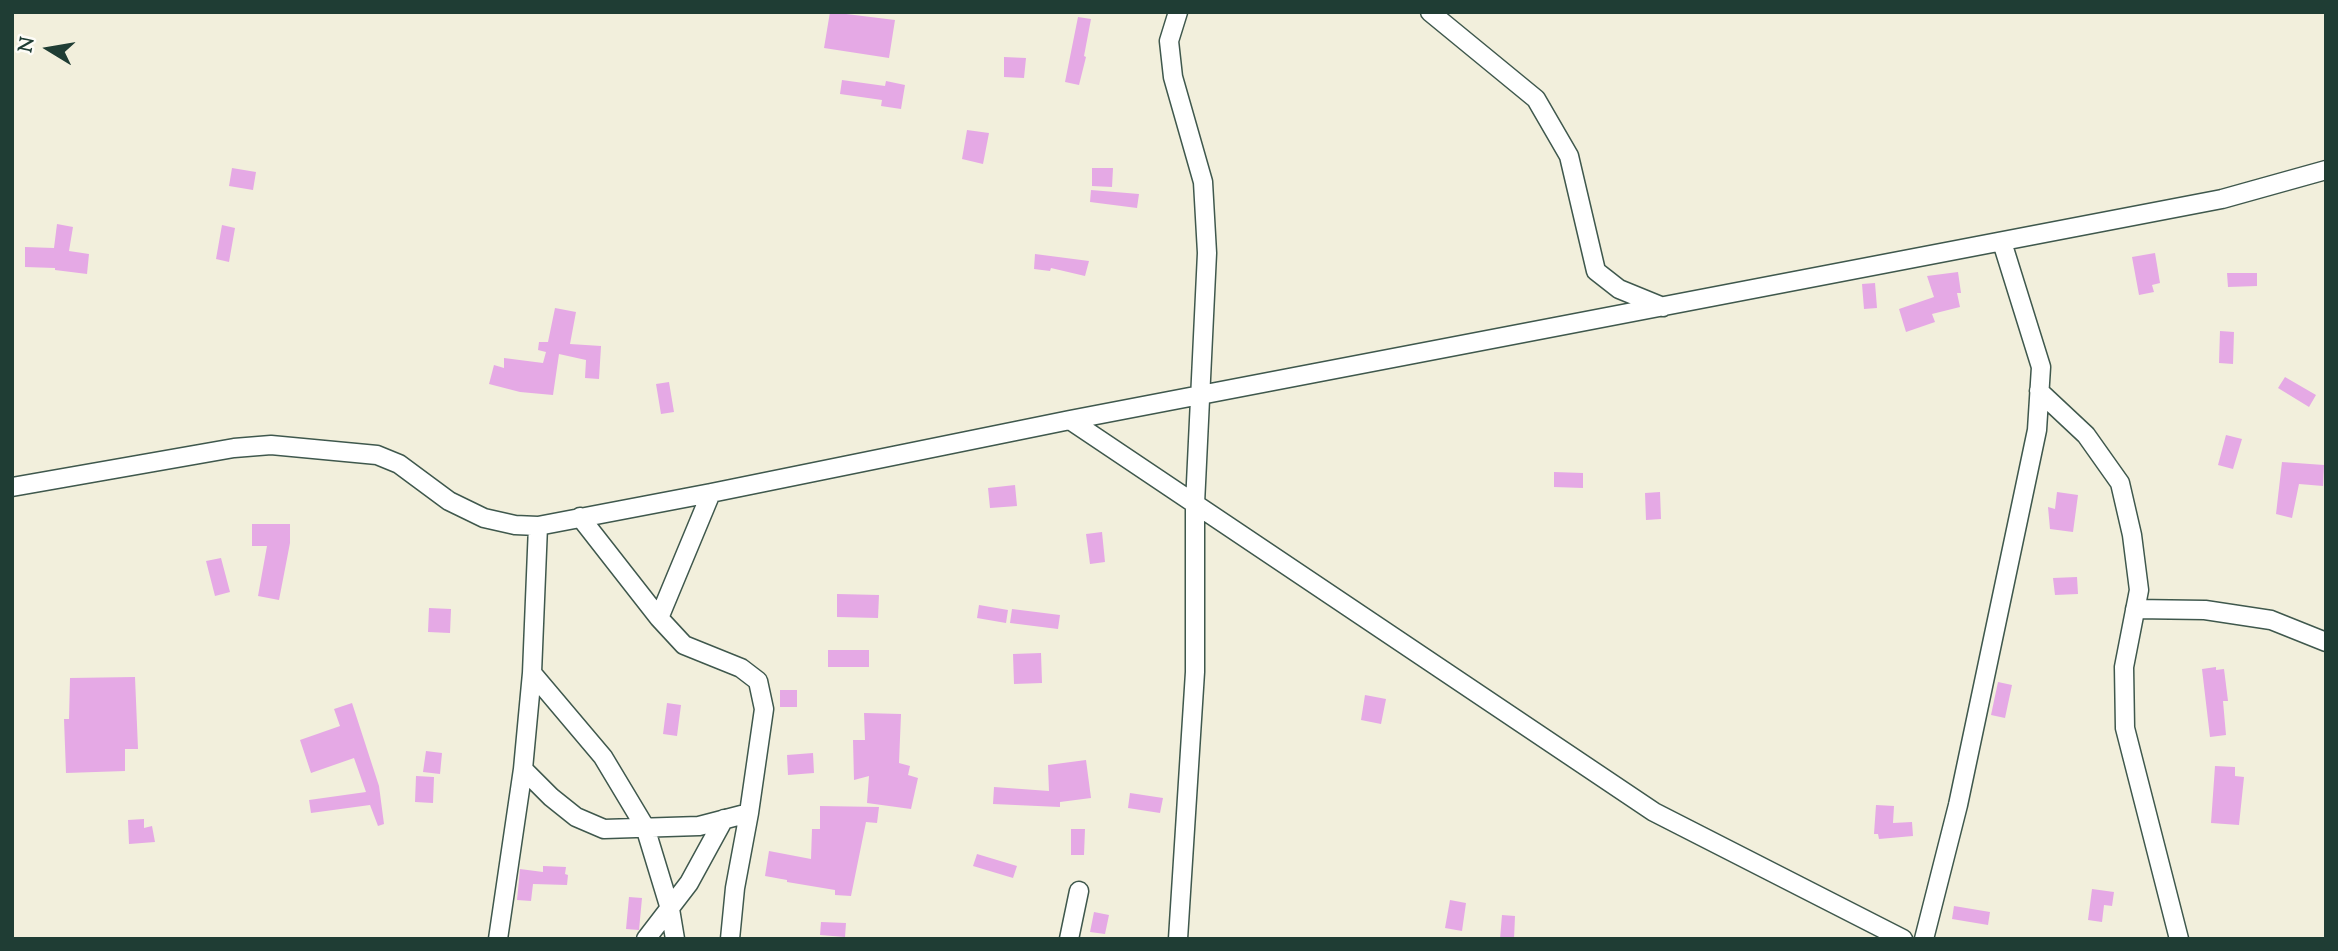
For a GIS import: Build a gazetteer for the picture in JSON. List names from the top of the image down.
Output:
{
  "north": "left"
}
